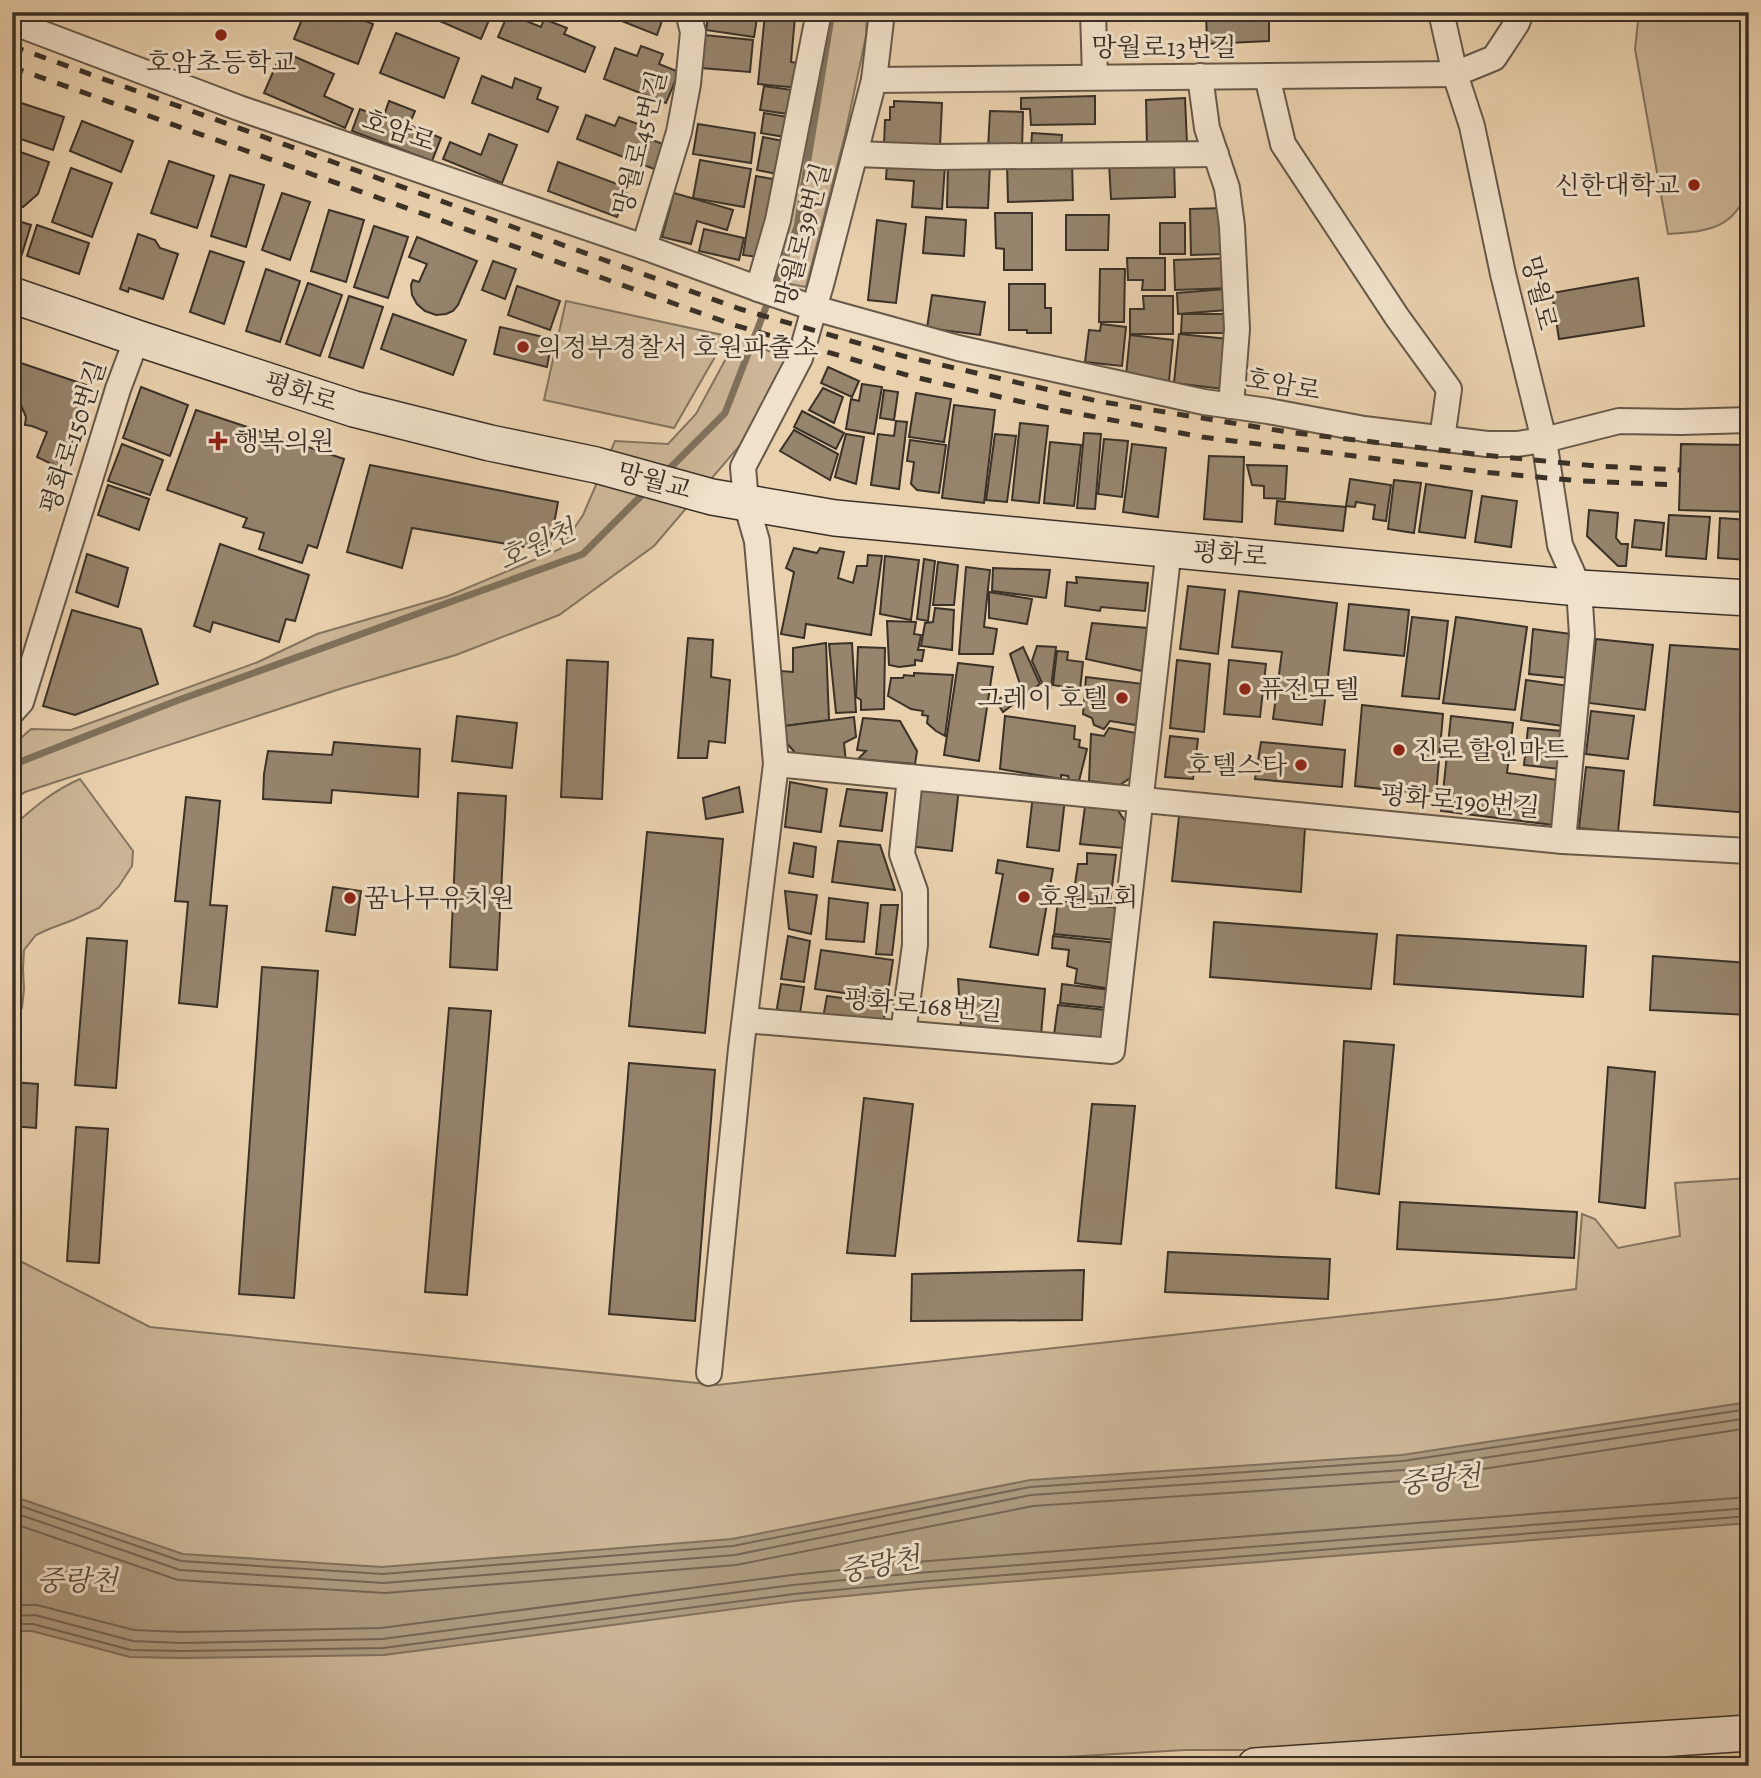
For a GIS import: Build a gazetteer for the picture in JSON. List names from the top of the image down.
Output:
{
  "streets": {
    "main road": ["평화로", "망월교"],
    "street": [
      "망월로13번길",
      "호암로",
      "망월로45번길",
      "망월로39번길",
      "망월로",
      "평화로150번길",
      "평화로190번길",
      "평화로168번길"
    ]
  },
  "crossings": [
    ["망월로13번길", "망월로39번길"],
    ["망월로13번길", "망월로"],
    ["호암로", "망월로45번길"],
    ["호암로", "망월로39번길"],
    ["호암로", "망월로"],
    ["망월로39번길", "평화로"],
    ["망월로", "평화로"],
    ["망월로", "평화로190번길"],
    ["평화로", "평화로150번길"],
    ["평화로", "망월교"],
    ["평화로", "평화로190번길"],
    ["평화로", "평화로168번길"],
    ["평화로190번길", "평화로168번길"]
  ],
  "water": ["호원천", "중랑천"],
  "places": {
    "other": [
      "호암초등학교",
      "신한대학교",
      "의정부경찰서 호원파출소",
      "퓨전모텔",
      "그레이 호텔",
      "진로 할인마트",
      "호텔스타",
      "호원교회",
      "꿈나무유치원"
    ],
    "health": ["행복의원"]
  }
}
